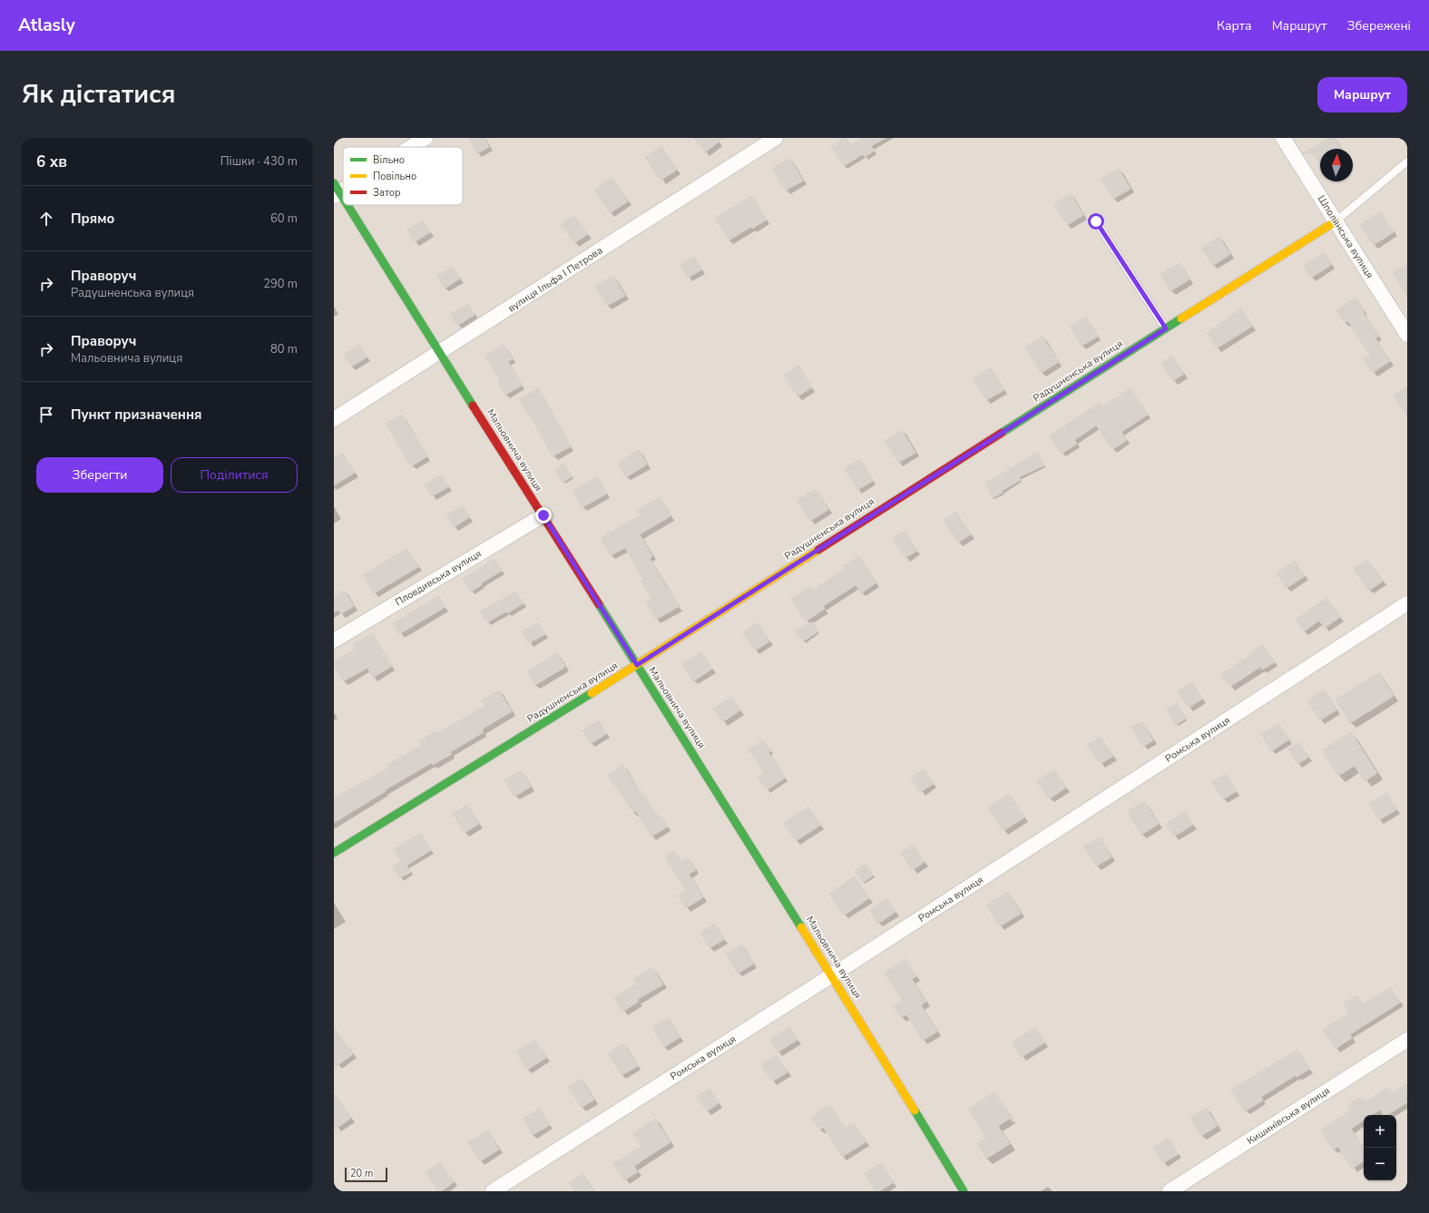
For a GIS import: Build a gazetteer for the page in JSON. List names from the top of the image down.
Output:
{
  "streets": {
    "street": [
      "Шполянська вулиця",
      "вулиця Ільфа І Петрова",
      "Радушненська вулиця",
      "Мальовнича вулиця",
      "Пловдивська вулиця",
      "Ромська вулиця",
      "Кишинівська вулиця"
    ]
  },
  "crossings": [
    ["Шполянська вулиця", "Радушненська вулиця"],
    ["вулиця Ільфа І Петрова", "Мальовнича вулиця"],
    ["Радушненська вулиця", "Мальовнича вулиця"],
    ["Мальовнича вулиця", "Пловдивська вулиця"],
    ["Мальовнича вулиця", "Ромська вулиця"]
  ],
  "legend": ["Вільно", "Повільно", "Затор"],
  "scale_bar": "20 m",
  "north": "top",
  "page": {
    "header": "Atlasly",
    "nav": ["Карта", "Маршрут", "Збережені"],
    "title": "Як дістатися",
    "buttons": [
      "Маршрут",
      ["Зберегти", "Поділитися"]
    ],
    "heading": ["6 хв", "Пішки · 430 m"],
    "list": [
      ["Прямо", "60 m"],
      ["Праворуч", "Радушненська вулиця", "290 m"],
      ["Праворуч", "Мальовнича вулиця", "80 m"],
      "Пункт призначення"
    ],
    "map_buttons": ["+", "−"],
    "scale": "20 m"
  }
}
